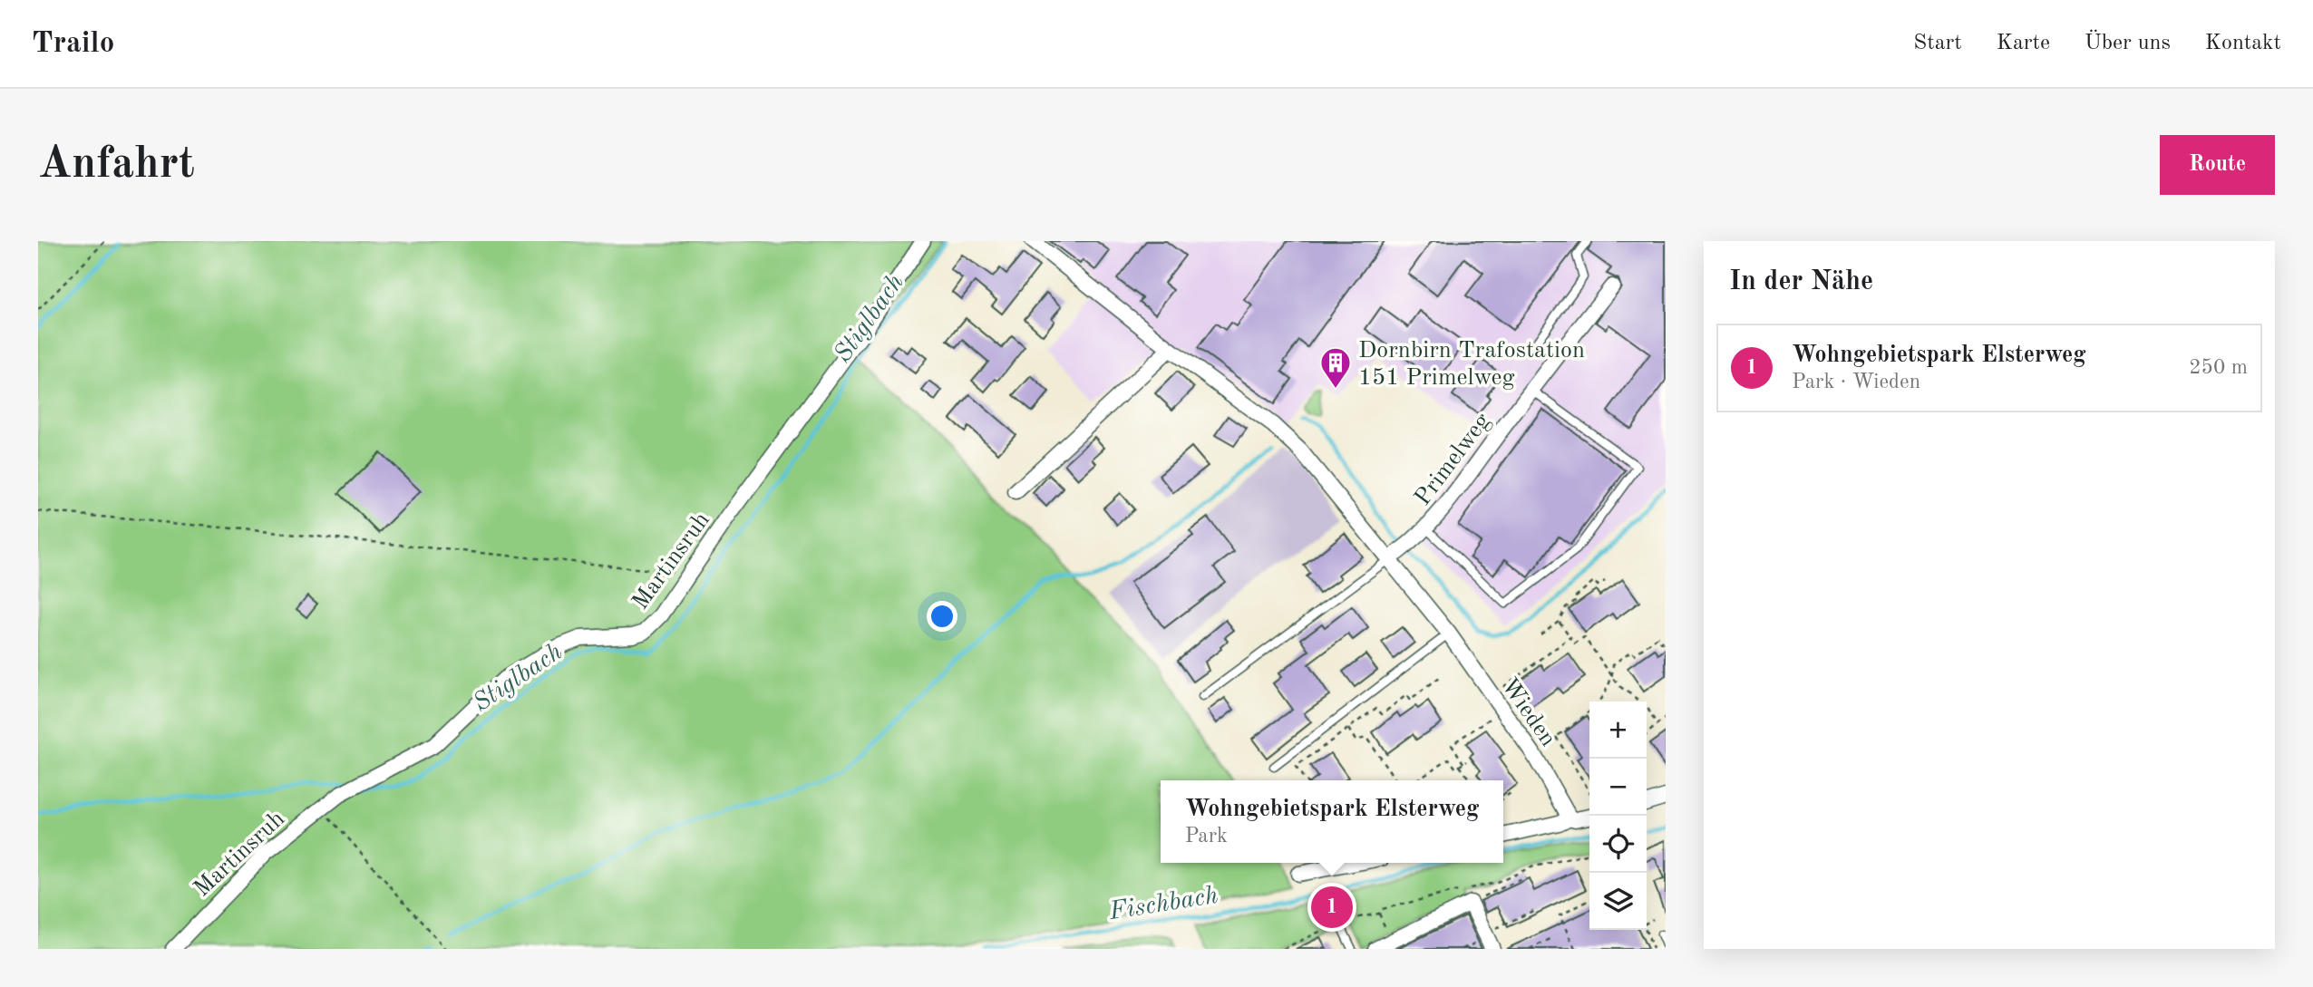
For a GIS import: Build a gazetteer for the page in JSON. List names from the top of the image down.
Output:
{
  "streets": {
    "street": ["Primelweg", "Martinsruh", "Wieden"]
  },
  "water": ["Stiglbach", "Fischbach"],
  "places": {
    "building": ["Dornbirn Trafostation 151 Primelweg"]
  },
  "page": {
    "header": "Trailo",
    "nav": [
      "Start",
      "Karte",
      "Über uns",
      "Kontakt"
    ],
    "buttons": "Route",
    "title": "Anfahrt",
    "heading": "In der Nähe",
    "list": [
      {
        "mark": "1",
        "name": "Wohngebietspark Elsterweg",
        "note": "Park · Wieden",
        "value": "250 m"
      }
    ],
    "map_buttons": ["+", "−"],
    "popup": ["Wohngebietspark Elsterweg", "Park"],
    "pins": "1"
  }
}
